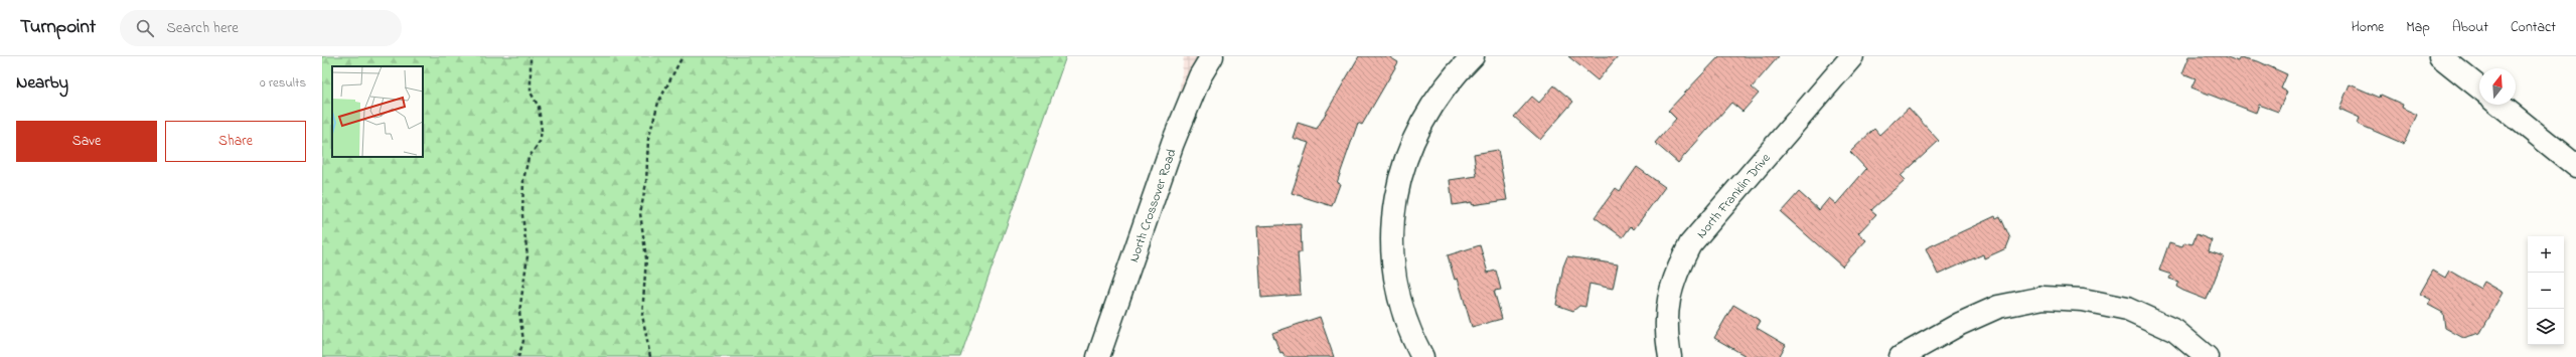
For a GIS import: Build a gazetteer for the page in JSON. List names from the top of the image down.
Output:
{
  "streets": {
    "street": ["North Franklin Drive", "North Crossover Road"]
  },
  "north": "top",
  "page": {
    "header": "Turnpoint",
    "search": "Search here",
    "nav": [
      "Home",
      "Map",
      "About",
      "Contact"
    ],
    "heading": ["Nearby", "0 results"],
    "buttons": ["Save", "Share"],
    "map_buttons": ["+", "−"]
  }
}
